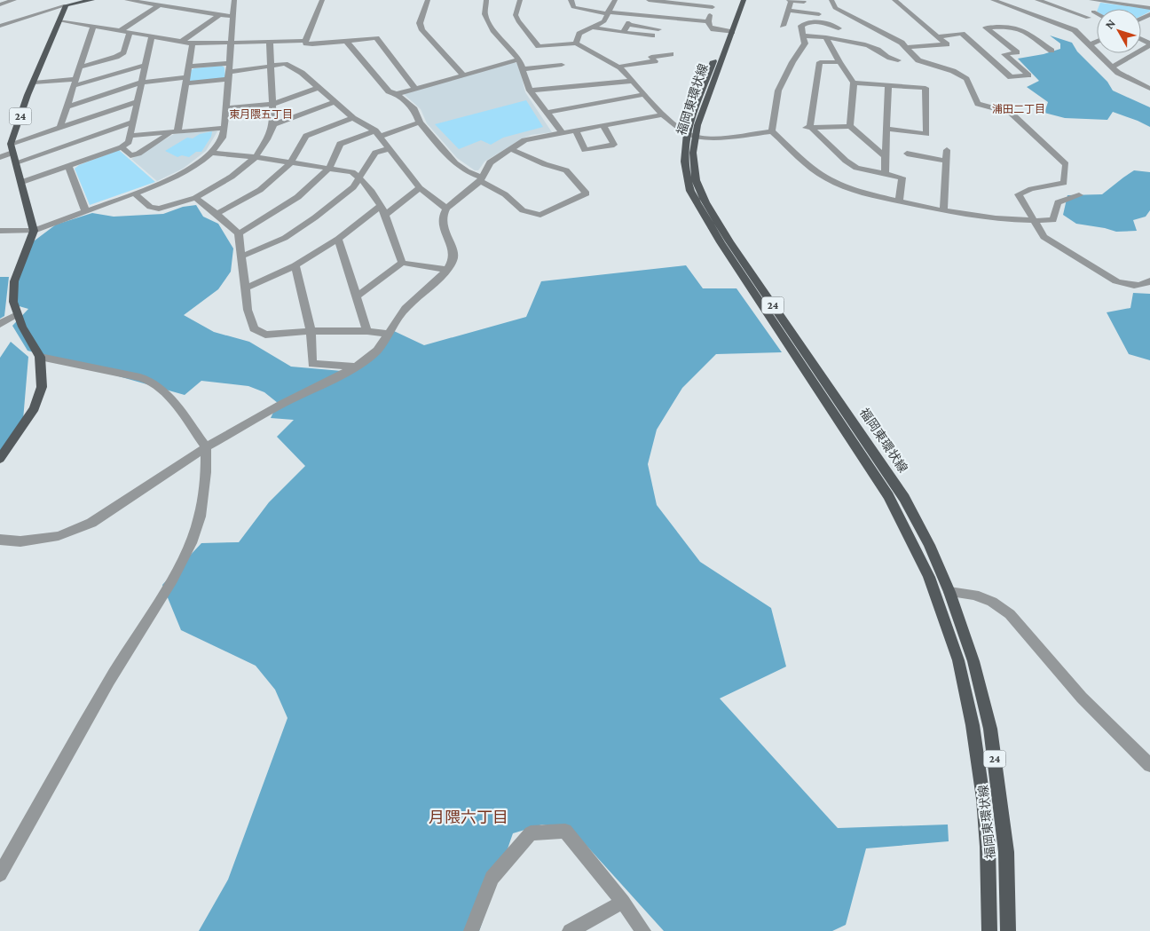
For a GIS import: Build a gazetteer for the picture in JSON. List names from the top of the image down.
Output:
{
  "streets": {
    "main road": ["福岡東環状線", "24"]
  },
  "districts": ["浦田二丁目", "東月隈五丁目", "月隈六丁目"],
  "north": "top left"
}
